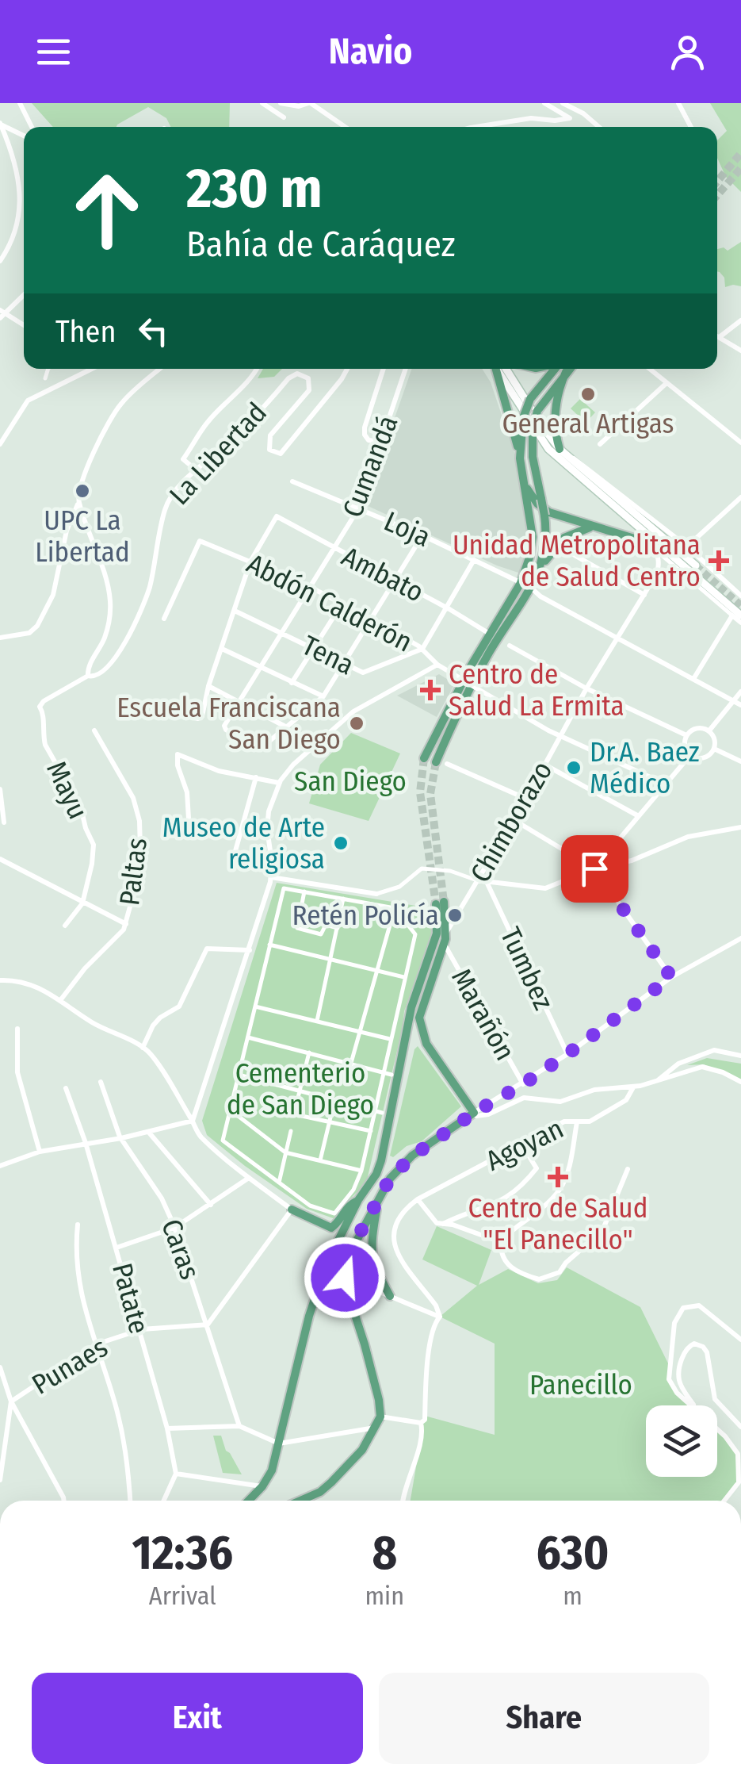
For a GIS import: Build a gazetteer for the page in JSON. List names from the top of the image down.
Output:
{
  "streets": {
    "street": [
      "La Libertad",
      "Cumandá",
      "Loja",
      "Ambato",
      "Abdón Calderón",
      "Tena",
      "Mayu",
      "Chimborazo",
      "Paltas",
      "Tumbez",
      "Marañón",
      "Agoyan",
      "Caras",
      "Patate",
      "Punaes"
    ]
  },
  "crossings": [
    ["La Libertad", "Mayu"],
    ["Cumandá", "Loja"],
    ["Cumandá", "Ambato"],
    ["Cumandá", "Abdón Calderón"],
    ["Cumandá", "Tena"],
    ["Ambato", "Abdón Calderón"],
    ["Abdón Calderón", "Tena"],
    ["Abdón Calderón", "Chimborazo"],
    ["Caras", "Punaes"],
    ["Patate", "Punaes"]
  ],
  "parks": ["San Diego", "Cementerio de San Diego", "Panecillo"],
  "places": {
    "other": [
      "General Artigas",
      "UPC La Libertad",
      "Escuela Franciscana San Diego",
      "Dr.A. Baez Médico",
      "Museo de Arte religiosa",
      "Retén Policía"
    ],
    "health": ["Unidad Metropolitana de Salud Centro", "Centro de Salud La Ermita", "Centro de Salud \"El Panecillo\""]
  },
  "page": {
    "header": "Navio",
    "turn": ["230 m", "Bahía de Caráquez"],
    "then": "Then",
    "eta": [
      "12:36",
      "Arrival",
      "8",
      "min",
      "630",
      "m"
    ],
    "buttons": ["Exit", "Share"]
  }
}
